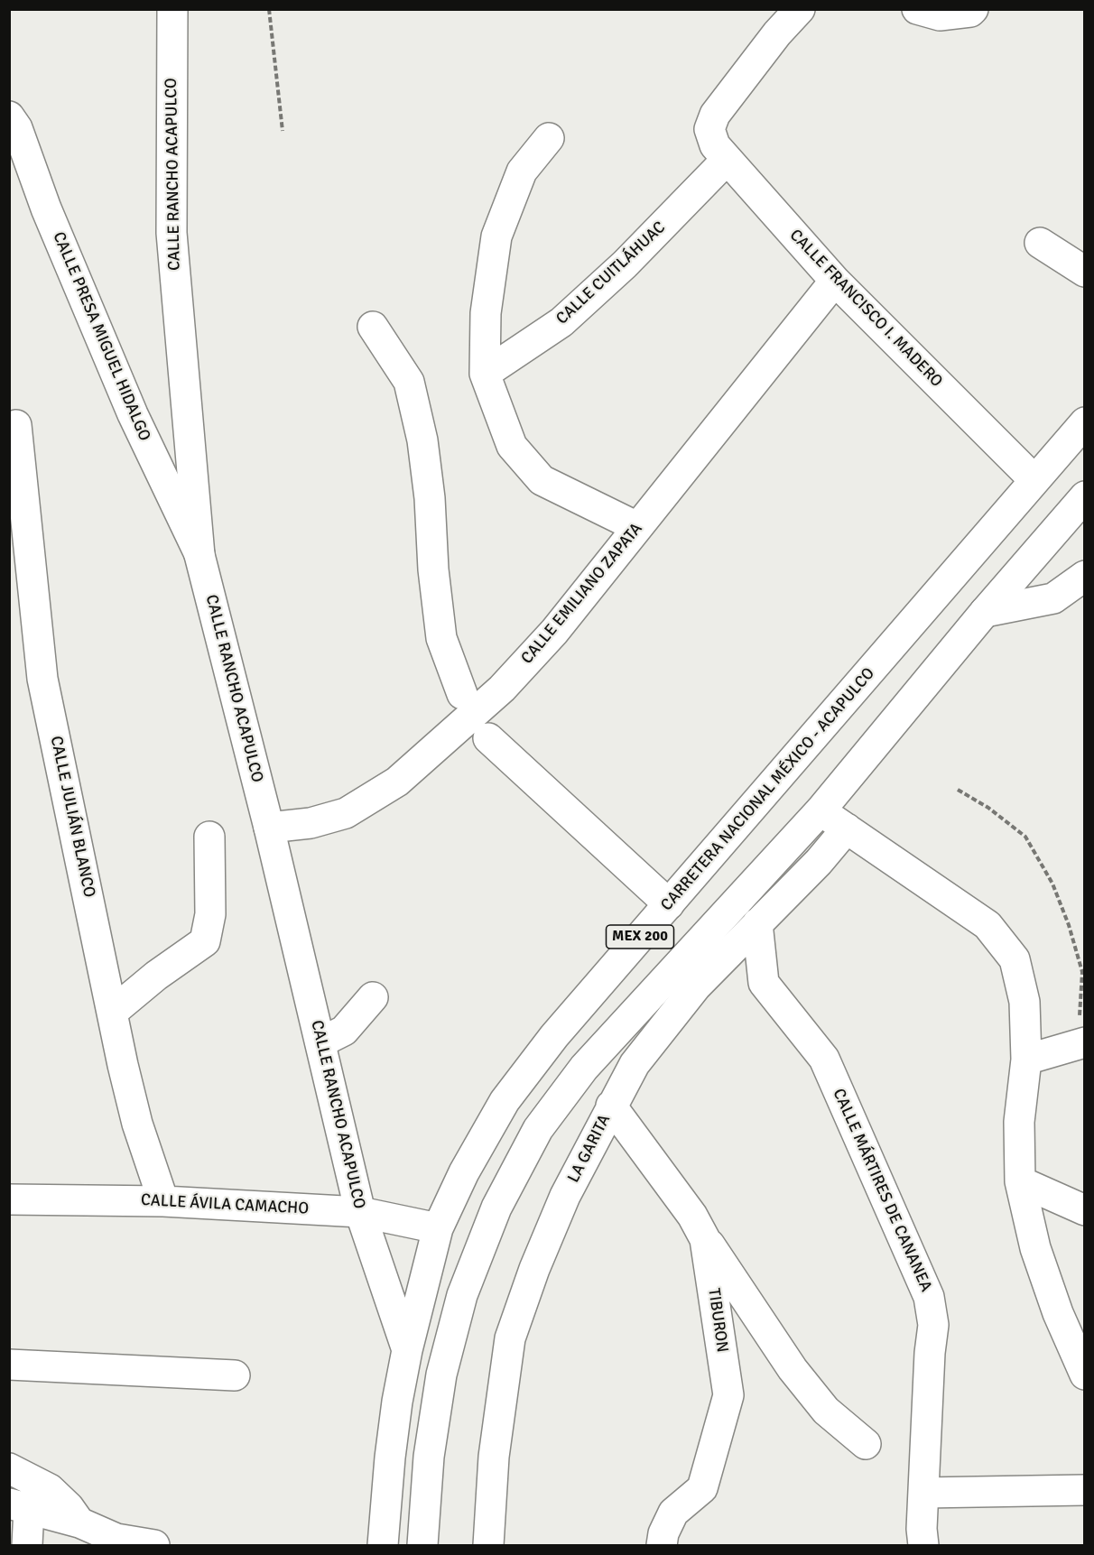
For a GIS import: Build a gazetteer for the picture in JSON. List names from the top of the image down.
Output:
{
  "streets": {
    "street": [
      "CALLE RANCHO ACAPULCO",
      "CALLE CUITLÁHUAC",
      "CALLE FRANCISCO I. MADERO",
      "CALLE PRESA MIGUEL HIDALGO",
      "CALLE EMILIANO ZAPATA",
      "CARRETERA NACIONAL MÉXICO - ACAPULCO",
      "CALLE JULIÁN BLANCO",
      "MEX 200",
      "LA GARITA",
      "CALLE MÁRTIRES DE CANANEA",
      "CALLE ÁVILA CAMACHO",
      "TIBURON"
    ]
  },
  "crossings": [
    ["CALLE RANCHO ACAPULCO", "CALLE PRESA MIGUEL HIDALGO"],
    ["CALLE RANCHO ACAPULCO", "CALLE EMILIANO ZAPATA"],
    ["CALLE RANCHO ACAPULCO", "CARRETERA NACIONAL MÉXICO - ACAPULCO"],
    ["CALLE RANCHO ACAPULCO", "CALLE ÁVILA CAMACHO"],
    ["CALLE CUITLÁHUAC", "CALLE FRANCISCO I. MADERO"],
    ["CALLE FRANCISCO I. MADERO", "CALLE EMILIANO ZAPATA"],
    ["CALLE FRANCISCO I. MADERO", "CARRETERA NACIONAL MÉXICO - ACAPULCO"],
    ["CARRETERA NACIONAL MÉXICO - ACAPULCO", "CALLE ÁVILA CAMACHO"],
    ["CALLE JULIÁN BLANCO", "CALLE ÁVILA CAMACHO"],
    ["LA GARITA", "CALLE MÁRTIRES DE CANANEA"],
    ["LA GARITA", "TIBURON"]
  ]
}
